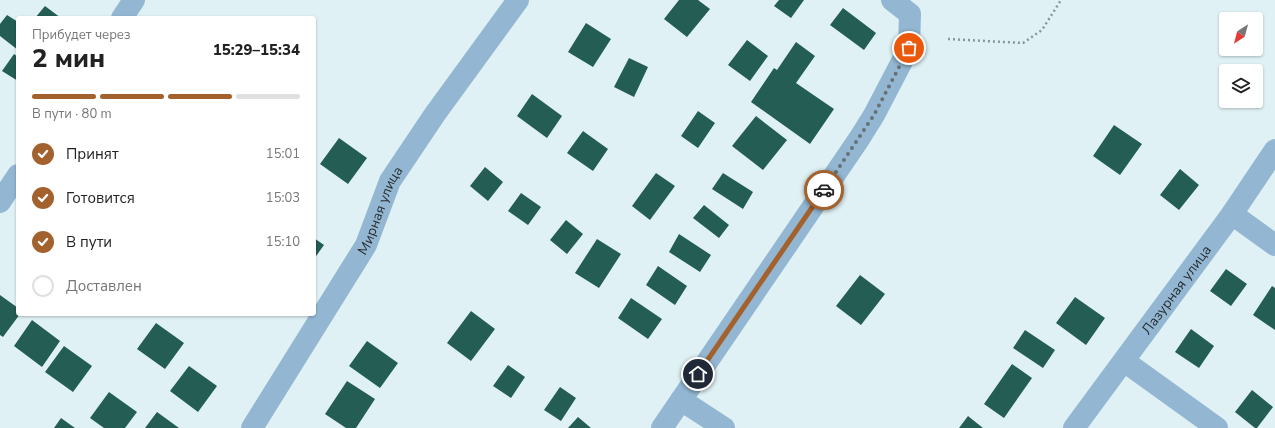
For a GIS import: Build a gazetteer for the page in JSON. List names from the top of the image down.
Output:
{
  "streets": {
    "street": ["Мирная улица", "Лазурная улица"]
  },
  "north": "bottom left",
  "page": {
    "heading": ["2 мин", "Прибудет через", "15:29–15:34"],
    "bar": "В пути · 80 m",
    "list": [
      ["Принят", "15:01"],
      ["Готовится", "15:03"],
      ["В пути", "15:10"],
      "Доставлен"
    ]
  }
}
